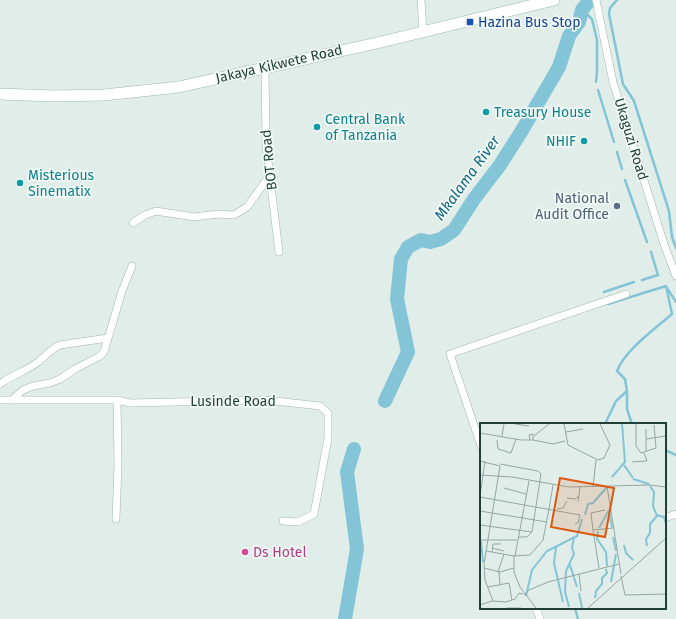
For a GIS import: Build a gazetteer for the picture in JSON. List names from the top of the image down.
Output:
{
  "streets": {
    "main road": ["Jakaya Kikwete Road"],
    "street": ["Ukaguzi Road", "BOT Road", "Lusinde Road"]
  },
  "crossings": [
    ["Jakaya Kikwete Road", "BOT Road"]
  ],
  "water": ["Mkalama River"],
  "places": {
    "transit": ["Hazina Bus Stop"],
    "other": [
      "Treasury House",
      "Central Bank of Tanzania",
      "NHIF",
      "Misterious Sinematix",
      "National Audit Office",
      "Ds Hotel"
    ]
  }
}
